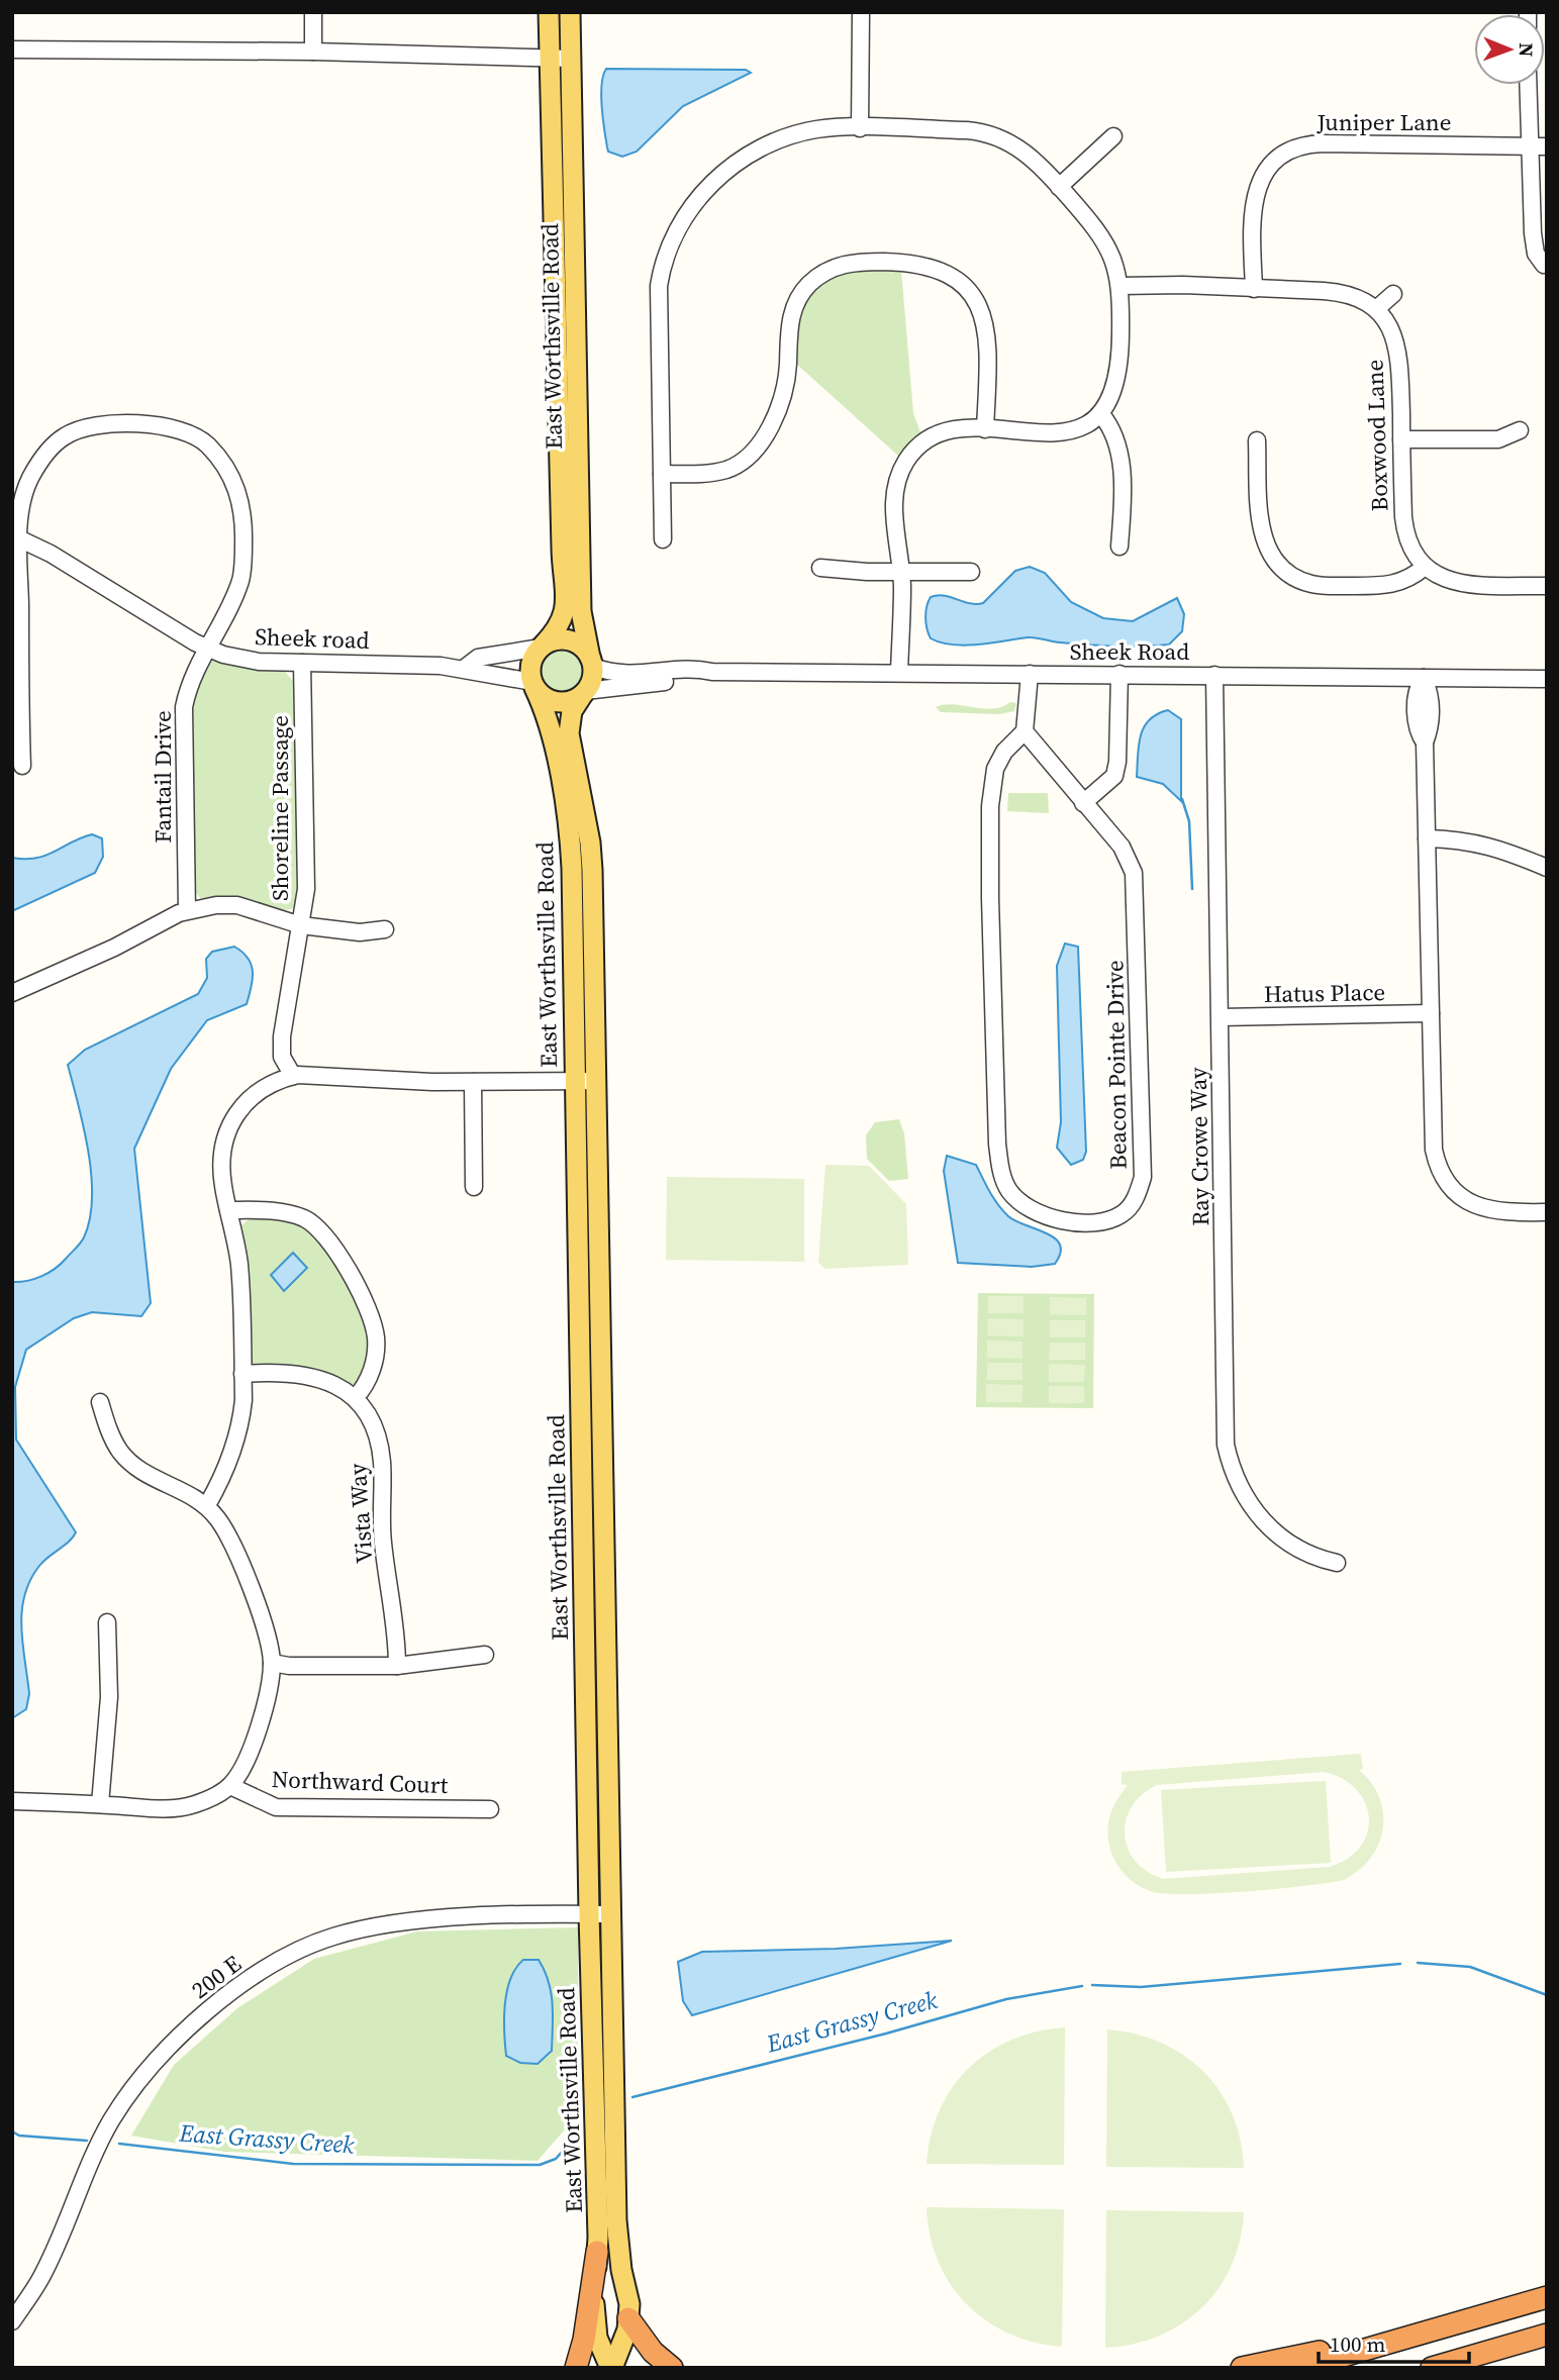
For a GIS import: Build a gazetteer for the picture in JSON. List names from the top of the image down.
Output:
{
  "streets": {
    "main road": ["East Worthsville Road"],
    "street": [
      "Juniper Lane",
      "Boxwood Lane",
      "Sheek road",
      "Sheek Road",
      "Fantail Drive",
      "Shoreline Passage",
      "Hatus Place",
      "Beacon Pointe Drive",
      "Ray Crowe Way",
      "Vista Way",
      "Northward Court",
      "200 E"
    ]
  },
  "crossings": [
    ["East Worthsville Road", "Sheek road"],
    ["East Worthsville Road", "Sheek Road"],
    ["East Worthsville Road", "200 E"],
    ["Sheek road", "Sheek Road"],
    ["Sheek road", "Fantail Drive"],
    ["Sheek road", "Shoreline Passage"],
    ["Sheek Road", "Ray Crowe Way"],
    ["Hatus Place", "Ray Crowe Way"]
  ],
  "water": ["East Grassy Creek"],
  "scale_bar": "100 m",
  "north": "right"
}
